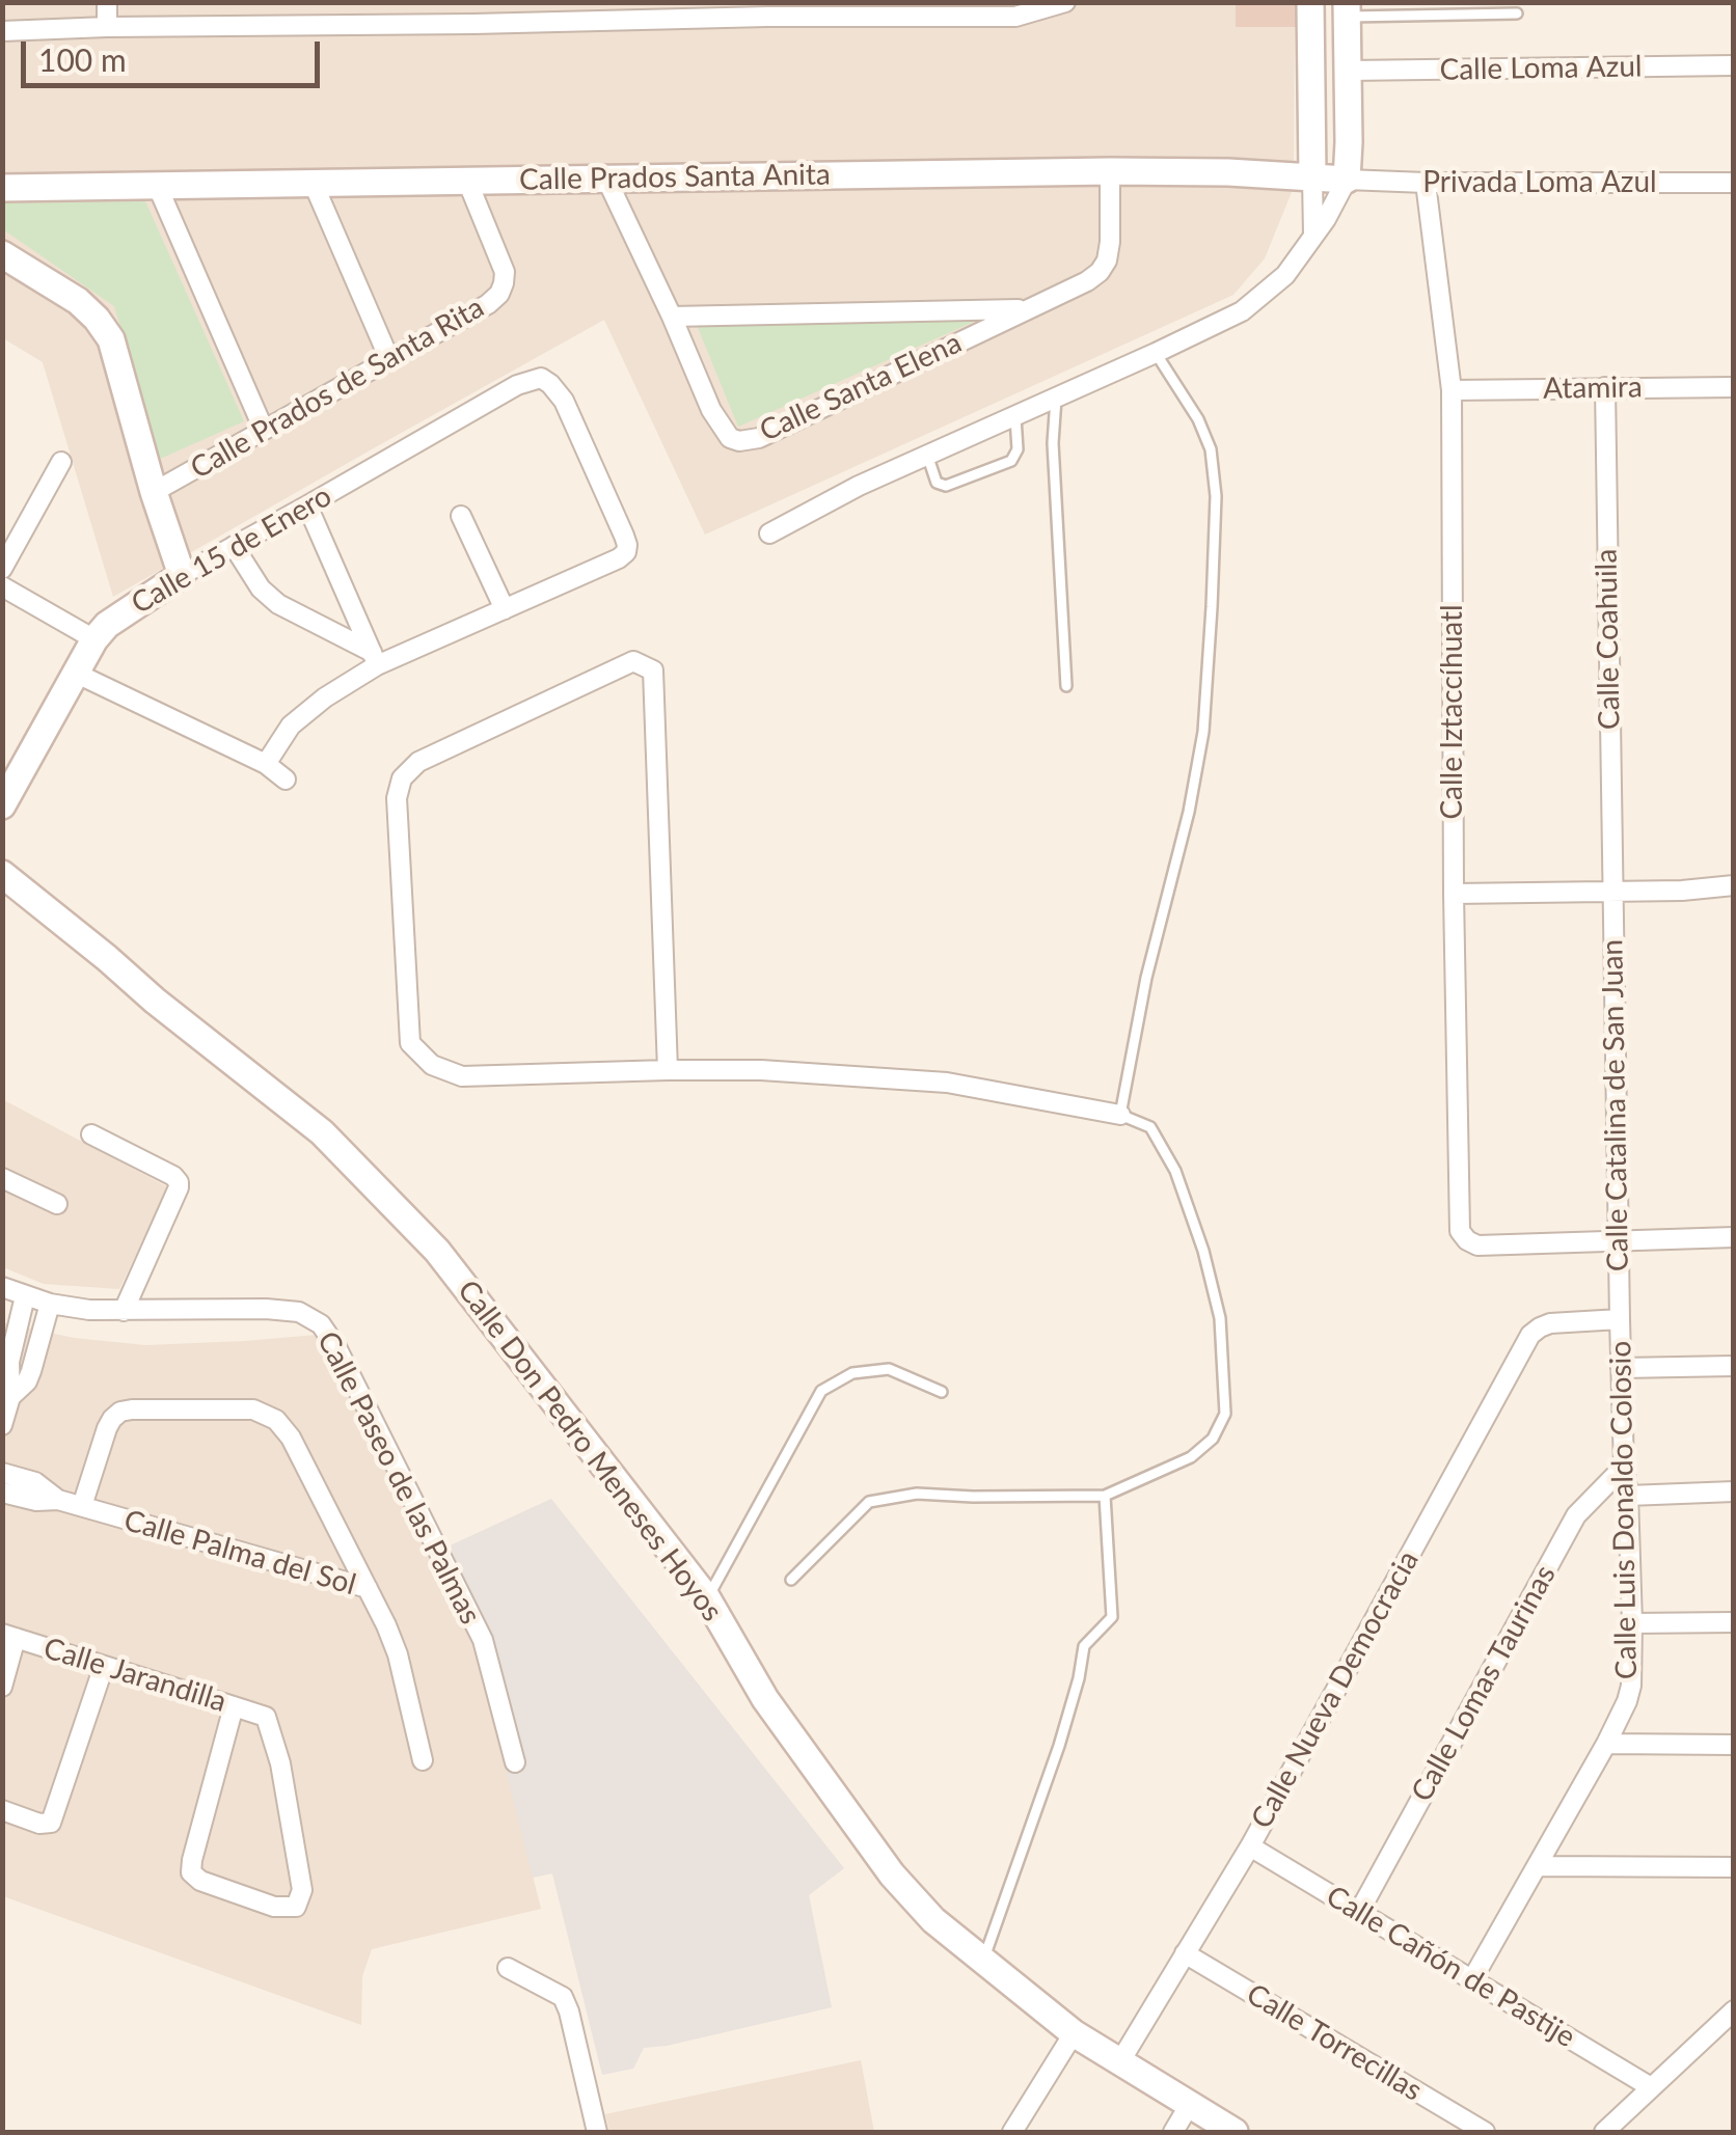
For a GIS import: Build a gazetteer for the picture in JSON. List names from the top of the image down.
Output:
{
  "streets": {
    "street": [
      "Calle Loma Azul",
      "Calle Prados Santa Anita",
      "Privada Loma Azul",
      "Calle Santa Elena",
      "Calle Prados de Santa Rita",
      "Atamira",
      "Calle 15 de Enero",
      "Calle Coahuila",
      "Calle Iztaccíhuatl",
      "Calle Catalina de San Juan",
      "Calle Don Pedro Meneses Hoyos",
      "Calle Paseo de las Palmas",
      "Calle Luis Donaldo Colosio",
      "Calle Palma del Sol",
      "Calle Jarandilla",
      "Calle Lomas Taurinas",
      "Calle Nueva Democracia",
      "Calle Cañón de Pastije",
      "Calle Torrecillas"
    ]
  },
  "crossings": [
    ["Calle Prados Santa Anita", "Privada Loma Azul"],
    ["Calle Prados Santa Anita", "Calle Santa Elena"],
    ["Calle Prados Santa Anita", "Calle Prados de Santa Rita"],
    ["Privada Loma Azul", "Calle Iztaccíhuatl"],
    ["Atamira", "Calle Coahuila"],
    ["Atamira", "Calle Iztaccíhuatl"],
    ["Calle Coahuila", "Calle Catalina de San Juan"],
    ["Calle Iztaccíhuatl", "Calle Catalina de San Juan"],
    ["Calle Catalina de San Juan", "Calle Luis Donaldo Colosio"],
    ["Calle Don Pedro Meneses Hoyos", "Calle Nueva Democracia"],
    ["Calle Luis Donaldo Colosio", "Calle Lomas Taurinas"],
    ["Calle Luis Donaldo Colosio", "Calle Nueva Democracia"],
    ["Calle Luis Donaldo Colosio", "Calle Cañón de Pastije"],
    ["Calle Lomas Taurinas", "Calle Cañón de Pastije"],
    ["Calle Nueva Democracia", "Calle Cañón de Pastije"],
    ["Calle Nueva Democracia", "Calle Torrecillas"]
  ],
  "scale_bar": "100 m"
}
